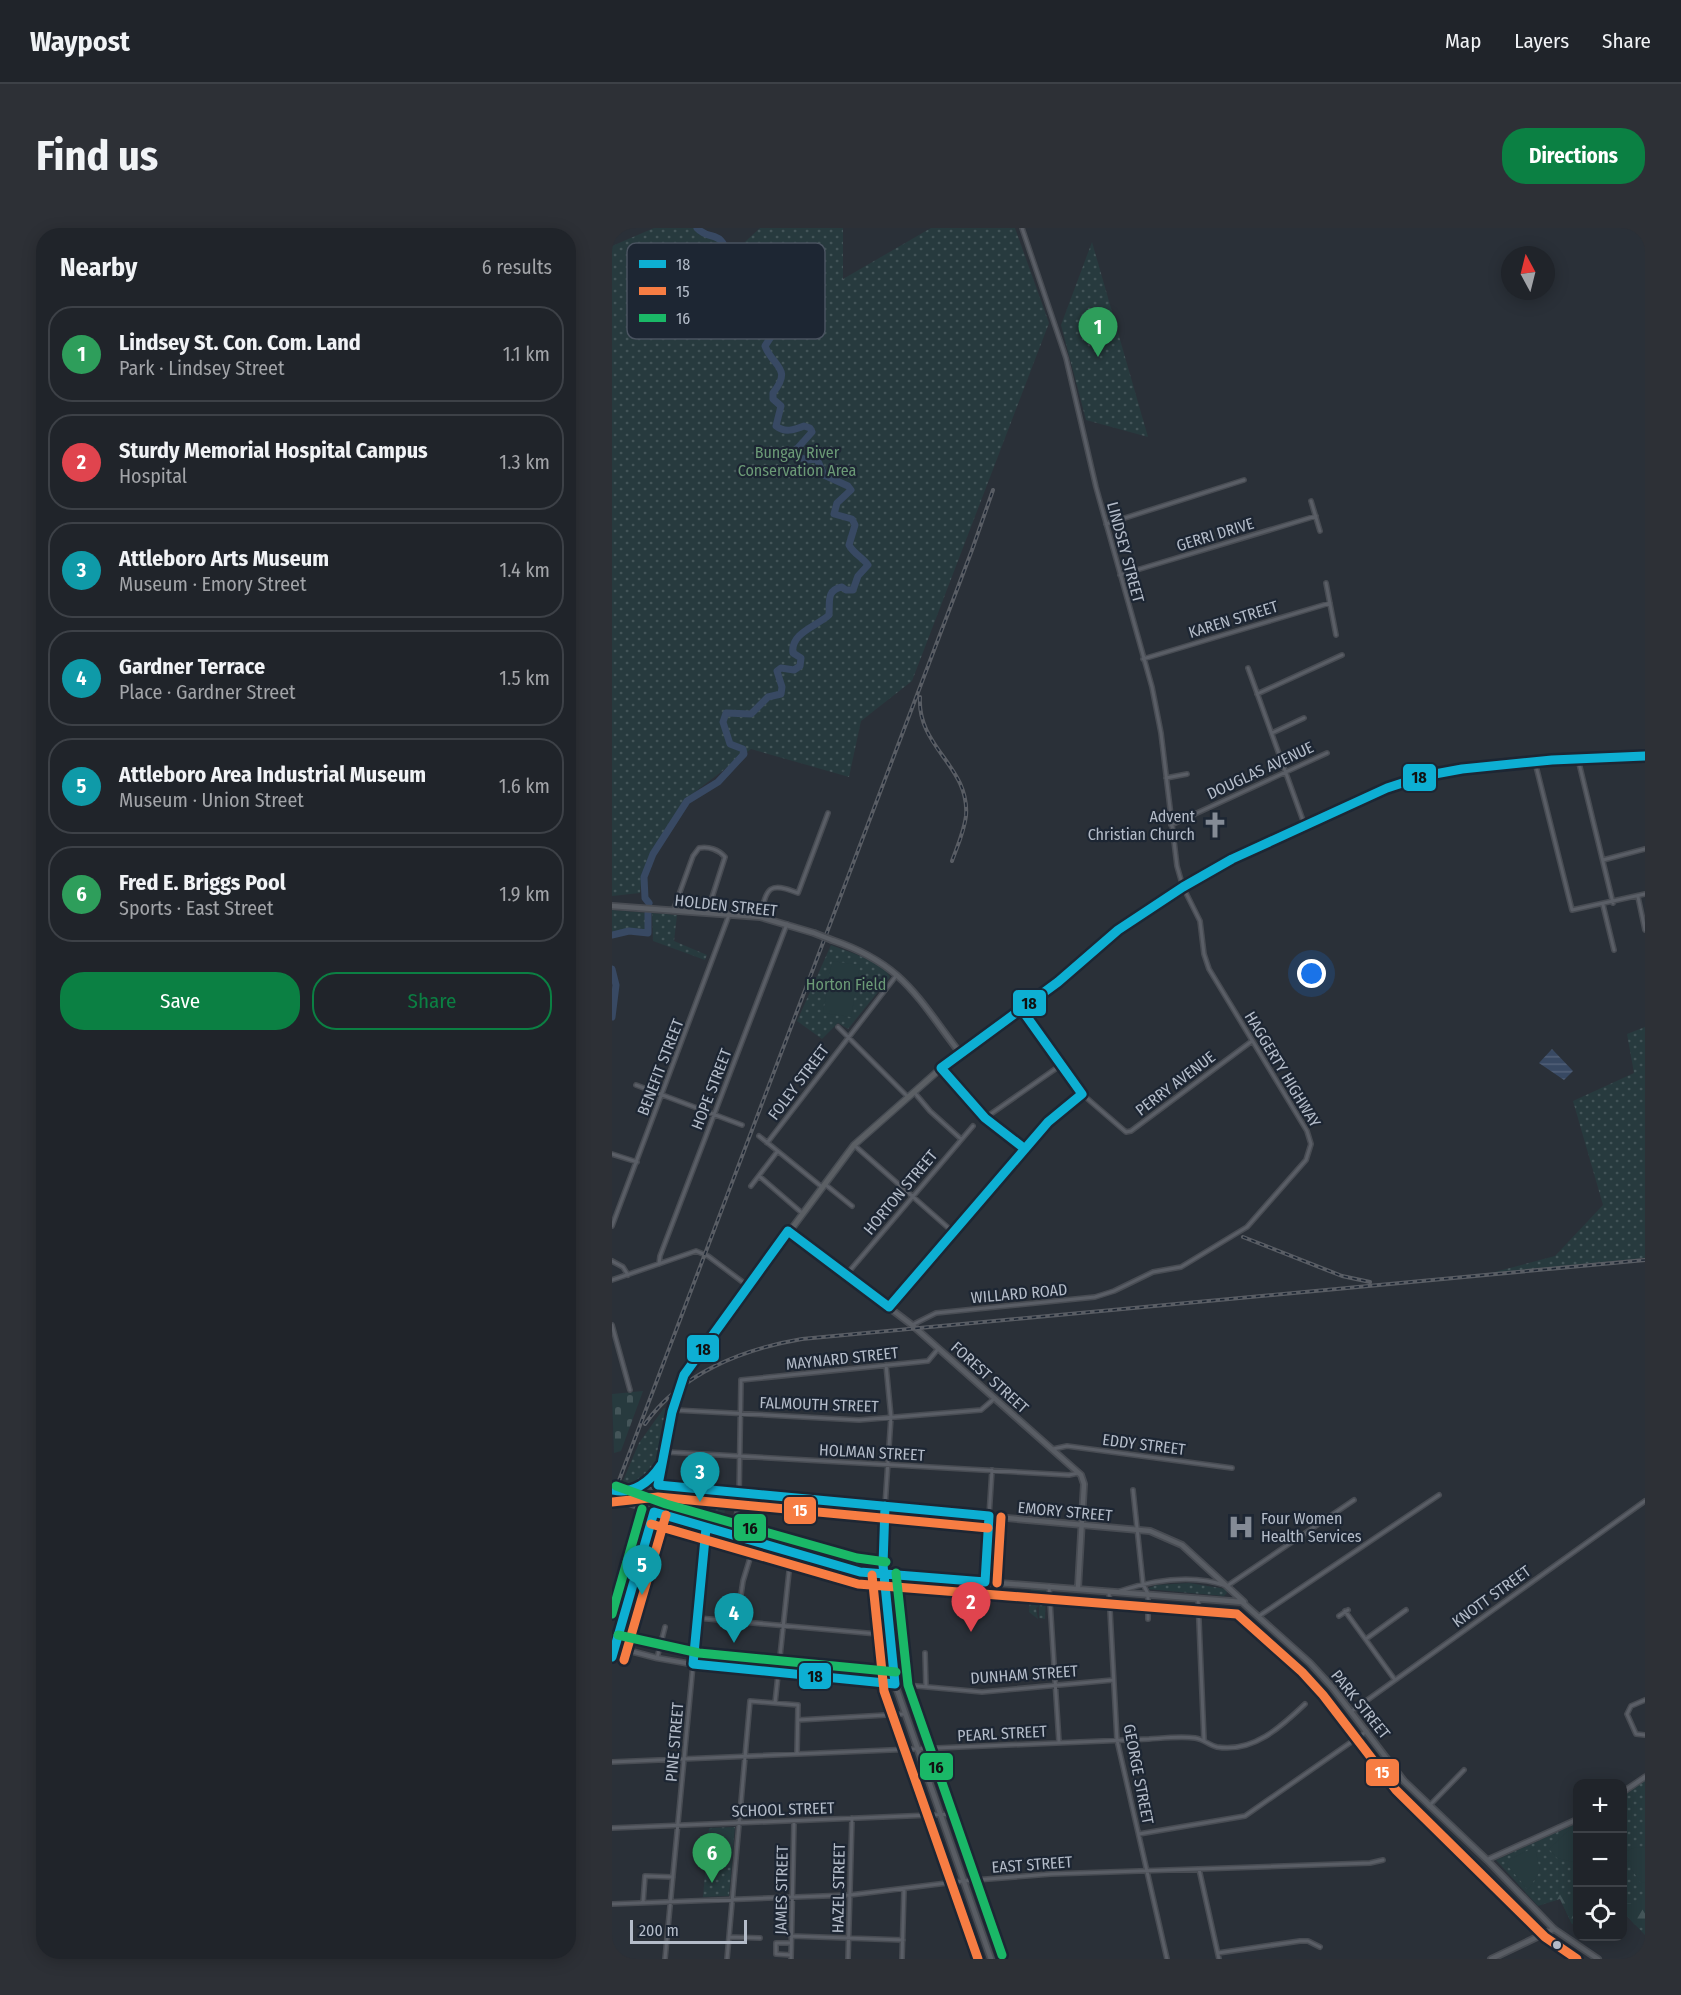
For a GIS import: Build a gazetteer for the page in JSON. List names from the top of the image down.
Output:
{
  "streets": {
    "highway": ["PARK STREET"],
    "main road": ["HOLDEN STREET", "FOREST STREET", "EMORY STREET"],
    "street": [
      "GERRI DRIVE",
      "LINDSEY STREET",
      "KAREN STREET",
      "DOUGLAS AVENUE",
      "BENEFIT STREET",
      "HAGGERTY HIGHWAY",
      "FOLEY STREET",
      "PERRY AVENUE",
      "HOPE STREET",
      "HORTON STREET",
      "WILLARD ROAD",
      "MAYNARD STREET",
      "FALMOUTH STREET",
      "EDDY STREET",
      "HOLMAN STREET",
      "KNOTT STREET",
      "DUNHAM STREET",
      "PEARL STREET",
      "PINE STREET",
      "GEORGE STREET",
      "SCHOOL STREET",
      "EAST STREET",
      "HAZEL STREET",
      "JAMES STREET"
    ]
  },
  "crossings": [
    ["GERRI DRIVE", "LINDSEY STREET"],
    ["LINDSEY STREET", "KAREN STREET"],
    ["LINDSEY STREET", "DOUGLAS AVENUE"],
    ["LINDSEY STREET", "HAGGERTY HIGHWAY"],
    ["HOLDEN STREET", "BENEFIT STREET"],
    ["HOLDEN STREET", "FOLEY STREET"],
    ["HOLDEN STREET", "HOPE STREET"],
    ["HAGGERTY HIGHWAY", "PERRY AVENUE"],
    ["HAGGERTY HIGHWAY", "WILLARD ROAD"],
    ["HORTON STREET", "FOREST STREET"],
    ["WILLARD ROAD", "FOREST STREET"],
    ["MAYNARD STREET", "FOREST STREET"],
    ["MAYNARD STREET", "FALMOUTH STREET"],
    ["FOREST STREET", "FALMOUTH STREET"],
    ["FOREST STREET", "EDDY STREET"],
    ["FOREST STREET", "HOLMAN STREET"],
    ["EMORY STREET", "PARK STREET"],
    ["KNOTT STREET", "PARK STREET"],
    ["DUNHAM STREET", "PINE STREET"],
    ["DUNHAM STREET", "GEORGE STREET"],
    ["PARK STREET", "PINE STREET"],
    ["PARK STREET", "GEORGE STREET"],
    ["PEARL STREET", "PINE STREET"],
    ["PEARL STREET", "GEORGE STREET"],
    ["PINE STREET", "SCHOOL STREET"],
    ["PINE STREET", "EAST STREET"],
    ["GEORGE STREET", "EAST STREET"],
    ["SCHOOL STREET", "HAZEL STREET"],
    ["SCHOOL STREET", "JAMES STREET"],
    ["EAST STREET", "HAZEL STREET"],
    ["EAST STREET", "JAMES STREET"]
  ],
  "parks": ["Bungay River Conservation Area", "Horton Field"],
  "places": {
    "church": ["Advent Christian Church"],
    "hospital": ["Four Women Health Services"]
  },
  "lines": ["transit line 18", "transit line 16", "transit line 15"],
  "legend": ["18", "15", "16"],
  "scale_bar": "200 m",
  "north": "top",
  "page": {
    "header": "Waypost",
    "nav": ["Map", "Layers", "Share"],
    "buttons": [
      "Directions",
      ["Save", "Share"]
    ],
    "title": "Find us",
    "heading": ["Nearby", "6 results"],
    "list": [
      {
        "mark": "1",
        "name": "Lindsey St. Con. Com. Land",
        "note": "Park · Lindsey Street",
        "value": "1.1 km"
      },
      {
        "mark": "2",
        "name": "Sturdy Memorial Hospital Campus",
        "note": "Hospital",
        "value": "1.3 km"
      },
      {
        "mark": "3",
        "name": "Attleboro Arts Museum",
        "note": "Museum · Emory Street",
        "value": "1.4 km"
      },
      {
        "mark": "4",
        "name": "Gardner Terrace",
        "note": "Place · Gardner Street",
        "value": "1.5 km"
      },
      {
        "mark": "5",
        "name": "Attleboro Area Industrial Museum",
        "note": "Museum · Union Street",
        "value": "1.6 km"
      },
      {
        "mark": "6",
        "name": "Fred E. Briggs Pool",
        "note": "Sports · East Street",
        "value": "1.9 km"
      }
    ],
    "pins": [
      "1",
      "3",
      "5",
      "2",
      "4",
      "6"
    ],
    "map_buttons": ["+", "−"],
    "scale": "200 m"
  }
}
